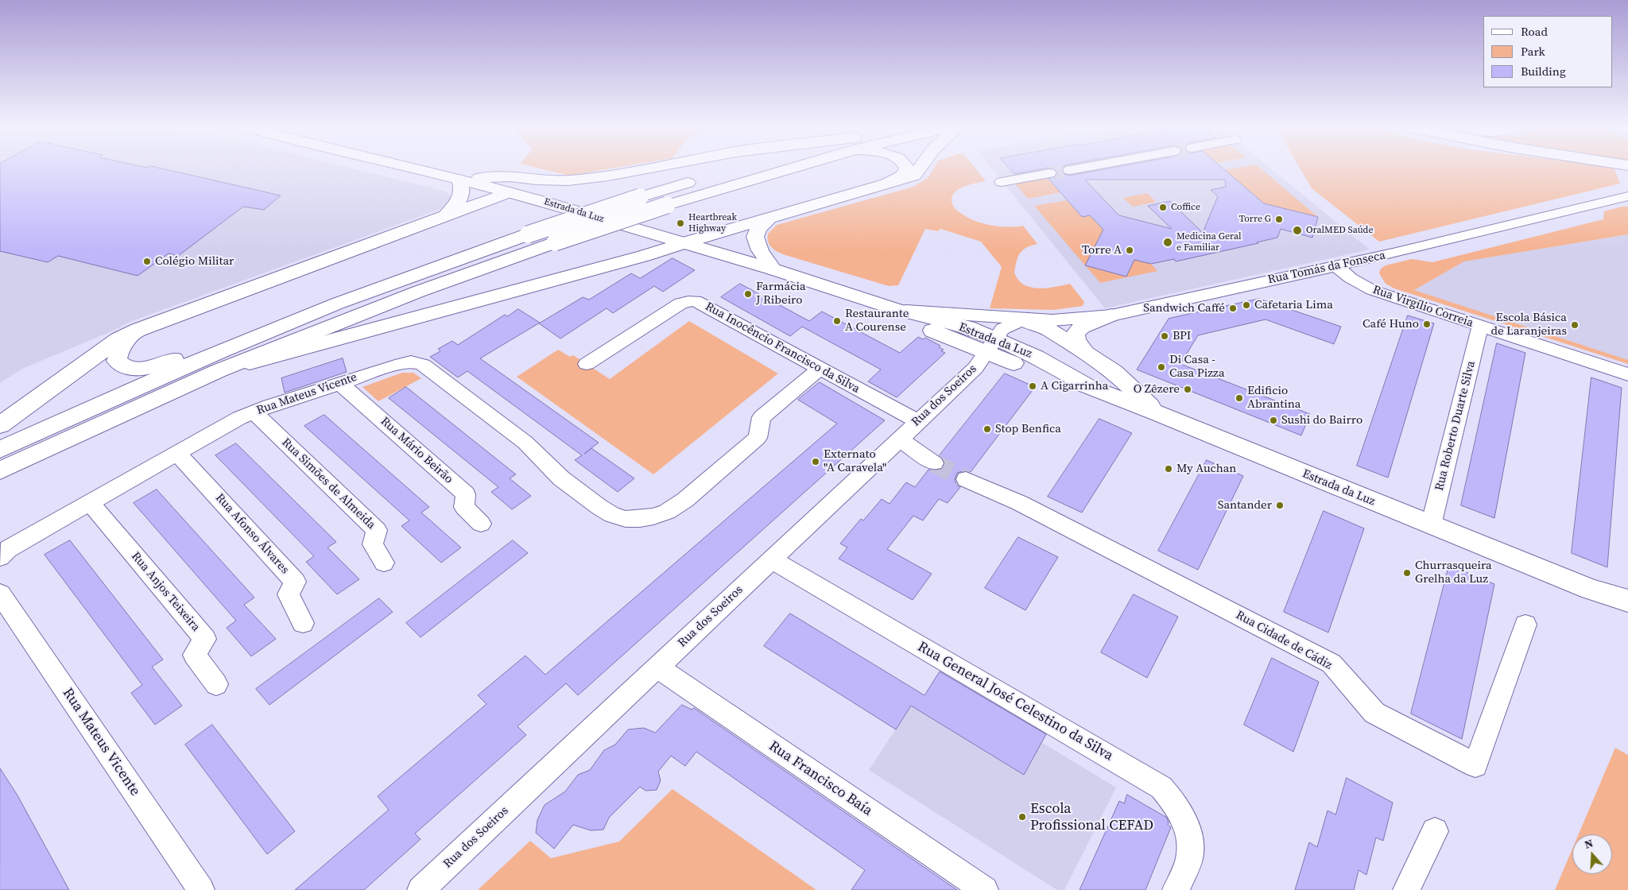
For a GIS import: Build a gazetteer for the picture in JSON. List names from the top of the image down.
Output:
{
  "streets": {
    "main road": ["Estrada da Luz"],
    "street": [
      "Rua Tomás da Fonseca",
      "Rua Virgílio Correia",
      "Rua Inocêncio Francisco da Silva",
      "Rua Mateus Vicente",
      "Rua dos Soeiros",
      "Rua Roberto Duarte Silva",
      "Rua Mário Beirão",
      "Rua Simões de Almeida",
      "Rua Afonso Álvares",
      "Rua Anjos Teixeira",
      "Rua Cidade de Cádiz",
      "Rua General José Celestino da Silva",
      "Rua Francisco Baía"
    ]
  },
  "crossings": [
    ["Estrada da Luz", "Rua Tomás da Fonseca"],
    ["Estrada da Luz", "Rua dos Soeiros"],
    ["Estrada da Luz", "Rua Roberto Duarte Silva"],
    ["Rua Tomás da Fonseca", "Rua Virgílio Correia"],
    ["Rua Tomás da Fonseca", "Rua dos Soeiros"],
    ["Rua Virgílio Correia", "Rua Roberto Duarte Silva"],
    ["Rua Inocêncio Francisco da Silva", "Rua Mateus Vicente"],
    ["Rua Inocêncio Francisco da Silva", "Rua dos Soeiros"],
    ["Rua Mateus Vicente", "Rua Mário Beirão"],
    ["Rua Mateus Vicente", "Rua Simões de Almeida"],
    ["Rua Mateus Vicente", "Rua Afonso Álvares"],
    ["Rua Mateus Vicente", "Rua Anjos Teixeira"],
    ["Rua dos Soeiros", "Rua General José Celestino da Silva"],
    ["Rua dos Soeiros", "Rua Francisco Baía"]
  ],
  "places": [
    "Coffice",
    "Torre G",
    "Heartbreak Highway",
    "OralMED Saúde",
    "Medicina Geral e Familiar",
    "Torre A",
    "Colégio Militar",
    "Farmácia J Ribeiro",
    "Cafetaria Lima",
    "Sandwich Caffé",
    "Restaurante A Courense",
    "Café Huno",
    "Escola Básica de Laranjeiras",
    "BPI",
    "Di Casa - Casa Pizza",
    "A Cigarrinha",
    "O Zêzere",
    "Edificio Abrantina",
    "Sushi do Bairro",
    "Stop Benfica",
    "Externato \"A Caravela\"",
    "My Auchan",
    "Santander",
    "Churrasqueira Grelha da Luz",
    "Escola Profissional CEFAD"
  ],
  "legend": ["Road", "Park", "Building"],
  "north": "top"
}
